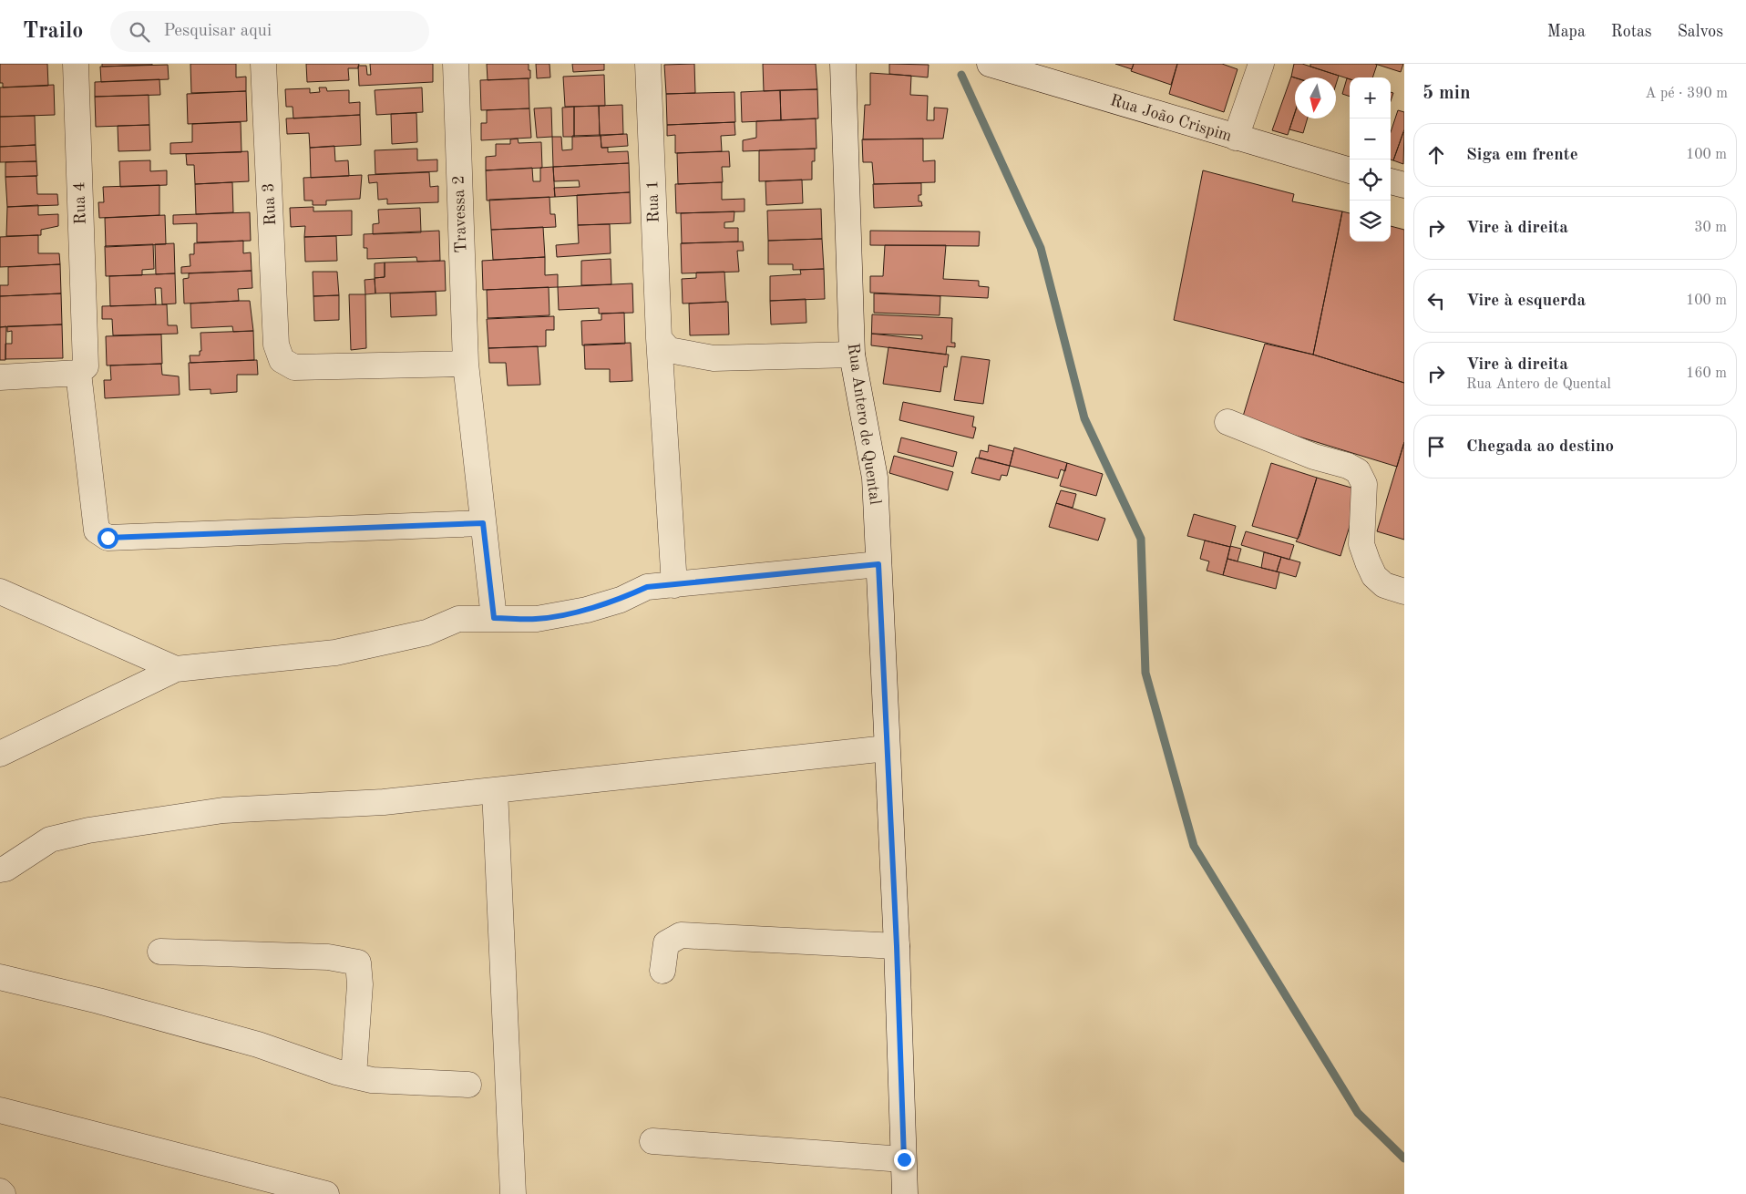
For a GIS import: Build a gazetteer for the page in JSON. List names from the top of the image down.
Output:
{
  "streets": {
    "street": [
      "Rua João Crispim",
      "Rua 1",
      "Rua 4",
      "Rua 3",
      "Travessa 2",
      "Rua Antero de Quental"
    ]
  },
  "crossings": [
    ["Rua 3", "Travessa 2"]
  ],
  "north": "bottom",
  "page": {
    "header": "Trailo",
    "search": "Pesquisar aqui",
    "nav": ["Mapa", "Rotas", "Salvos"],
    "heading": ["5 min", "A pé · 390 m"],
    "map_buttons": ["+", "−"],
    "list": [
      ["Siga em frente", "100 m"],
      ["Vire à direita", "30 m"],
      ["Vire à esquerda", "100 m"],
      ["Vire à direita", "Rua Antero de Quental", "160 m"],
      "Chegada ao destino"
    ]
  }
}
